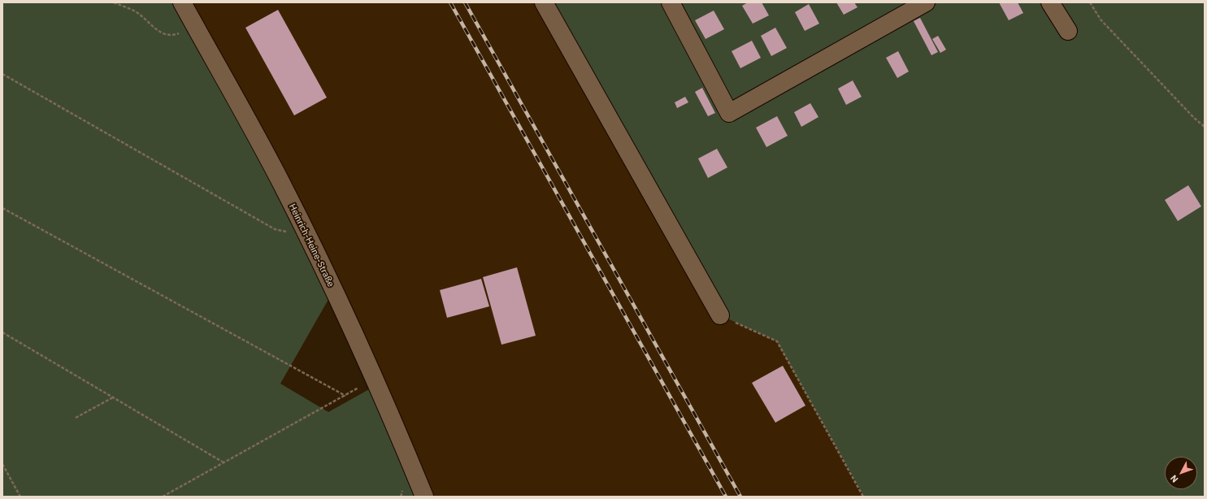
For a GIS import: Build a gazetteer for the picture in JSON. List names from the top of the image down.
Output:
{
  "streets": {
    "street": ["Heinrich-Heine-Straße"]
  },
  "north": "bottom left"
}
